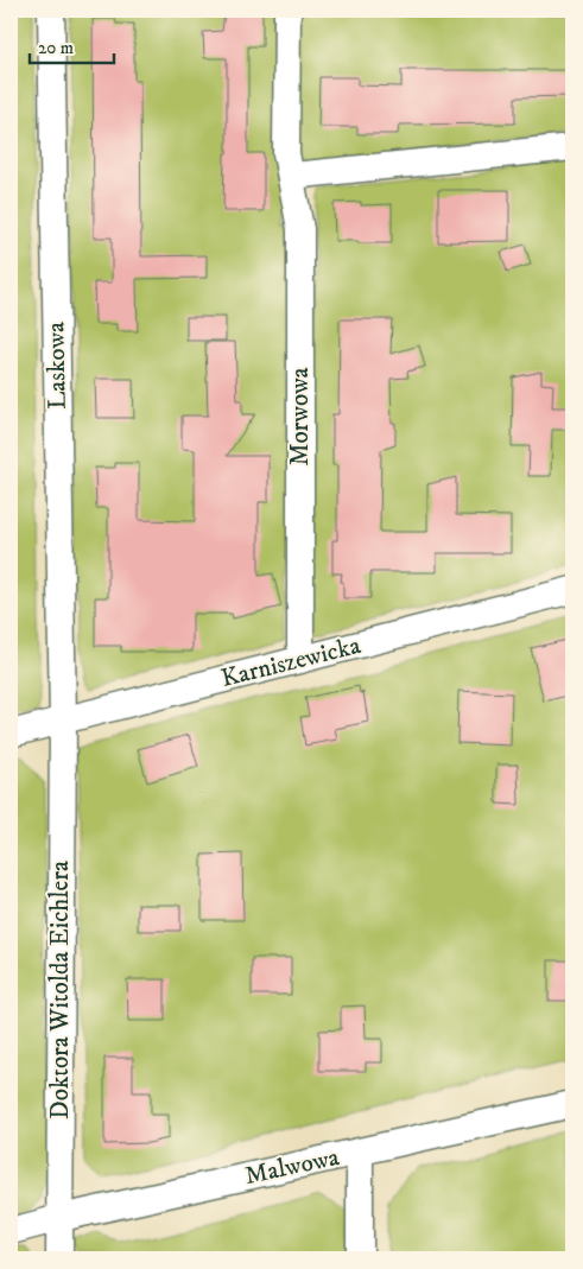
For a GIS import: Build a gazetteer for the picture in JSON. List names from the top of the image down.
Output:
{
  "streets": {
    "street": [
      "Laskowa",
      "Morwowa",
      "Karniszewicka",
      "Doktora Witolda Eichlera",
      "Malwowa"
    ]
  },
  "crossings": [
    ["Laskowa", "Karniszewicka"],
    ["Laskowa", "Doktora Witolda Eichlera"],
    ["Morwowa", "Karniszewicka"],
    ["Karniszewicka", "Doktora Witolda Eichlera"],
    ["Doktora Witolda Eichlera", "Malwowa"]
  ],
  "scale_bar": "20 m"
}
